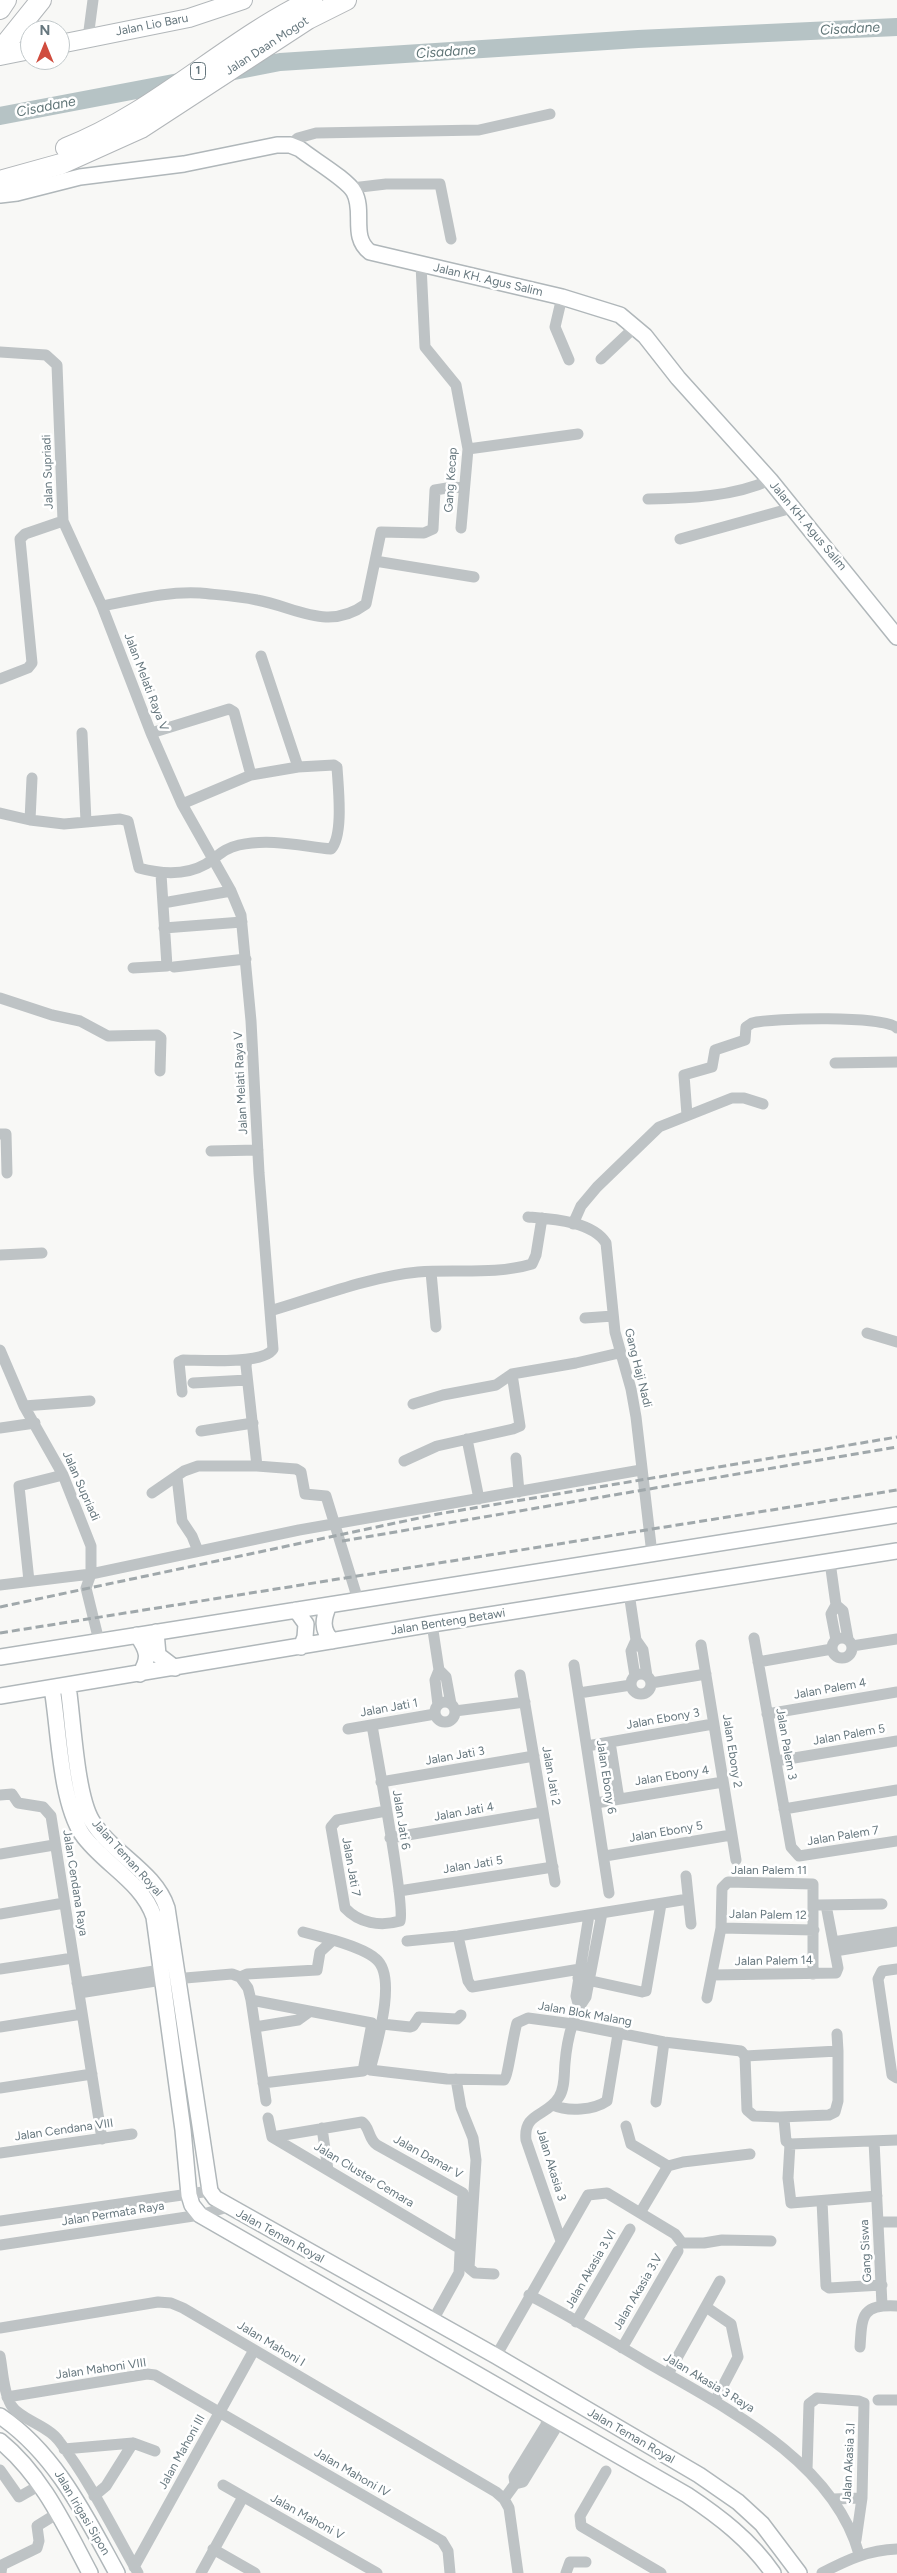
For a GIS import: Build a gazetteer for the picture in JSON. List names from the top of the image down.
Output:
{
  "streets": {
    "highway": ["Jalan Daan Mogot", "1"],
    "main road": ["Jalan Lio Baru"],
    "street": [
      "Jalan KH. Agus Salim",
      "Jalan Supriadi",
      "Gang Kecap",
      "Jalan Melati Raya V",
      "Gang Haji Nadi",
      "Jalan Benteng Betawi",
      "Jalan Palem 4",
      "Jalan Jati 1",
      "Jalan Ebony 3",
      "Jalan Palem 5",
      "Jalan Palem 3",
      "Jalan Ebony 2",
      "Jalan Jati 3",
      "Jalan Jati 2",
      "Jalan Ebony 4",
      "Jalan Ebony 6",
      "Jalan Jati 4",
      "Jalan Jati 6",
      "Jalan Ebony 5",
      "Jalan Palem 7",
      "Jalan Teman Royal",
      "Jalan Jati 5",
      "Jalan Jati 7",
      "Jalan Palem 11",
      "Jalan Cendana Raya",
      "Jalan Palem 12",
      "Jalan Palem 14",
      "Jalan Blok Malang",
      "Jalan Cendana VIII",
      "Jalan Damar V",
      "Jalan Akasia 3",
      "Jalan Cluster Cemara",
      "Jalan Permata Raya",
      "Gang Siswa",
      "Jalan Akasia 3.VI",
      "Jalan Akasia 3.V",
      "Jalan Mahoni I",
      "Jalan Mahoni VIII",
      "Jalan Akasia 3 Raya",
      "Jalan Mahoni III",
      "Jalan Akasia 3.I",
      "Jalan Mahoni IV",
      "Jalan Irigasi Sipon",
      "Jalan Mahoni V"
    ]
  },
  "crossings": [
    ["Jalan KH. Agus Salim", "Gang Kecap"],
    ["Jalan Supriadi", "Jalan Melati Raya V"],
    ["Jalan Benteng Betawi", "Jalan Teman Royal"],
    ["Jalan Palem 4", "Jalan Palem 3"],
    ["Jalan Jati 1", "Jalan Jati 6"],
    ["Jalan Ebony 3", "Jalan Ebony 2"],
    ["Jalan Ebony 3", "Jalan Ebony 6"],
    ["Jalan Palem 5", "Jalan Palem 3"],
    ["Jalan Palem 3", "Jalan Palem 7"],
    ["Jalan Ebony 2", "Jalan Ebony 4"],
    ["Jalan Ebony 2", "Jalan Ebony 5"],
    ["Jalan Jati 3", "Jalan Jati 2"],
    ["Jalan Jati 3", "Jalan Jati 6"],
    ["Jalan Jati 2", "Jalan Jati 4"],
    ["Jalan Jati 2", "Jalan Jati 5"],
    ["Jalan Ebony 4", "Jalan Ebony 6"],
    ["Jalan Ebony 6", "Jalan Ebony 5"],
    ["Jalan Jati 4", "Jalan Jati 6"],
    ["Jalan Jati 6", "Jalan Jati 5"],
    ["Jalan Jati 6", "Jalan Jati 7"],
    ["Jalan Teman Royal", "Jalan Permata Raya"],
    ["Jalan Palem 11", "Jalan Palem 12"],
    ["Jalan Cendana Raya", "Jalan Cendana VIII"],
    ["Jalan Damar V", "Jalan Cluster Cemara"],
    ["Jalan Akasia 3.VI", "Jalan Akasia 3 Raya"],
    ["Jalan Akasia 3.V", "Jalan Akasia 3 Raya"],
    ["Jalan Mahoni I", "Jalan Mahoni III"],
    ["Jalan Mahoni VIII", "Jalan Mahoni III"],
    ["Jalan Mahoni VIII", "Jalan Mahoni IV"],
    ["Jalan Akasia 3 Raya", "Jalan Akasia 3.I"],
    ["Jalan Mahoni III", "Jalan Mahoni IV"]
  ],
  "water": ["Cisadane"],
  "north": "top"
}
